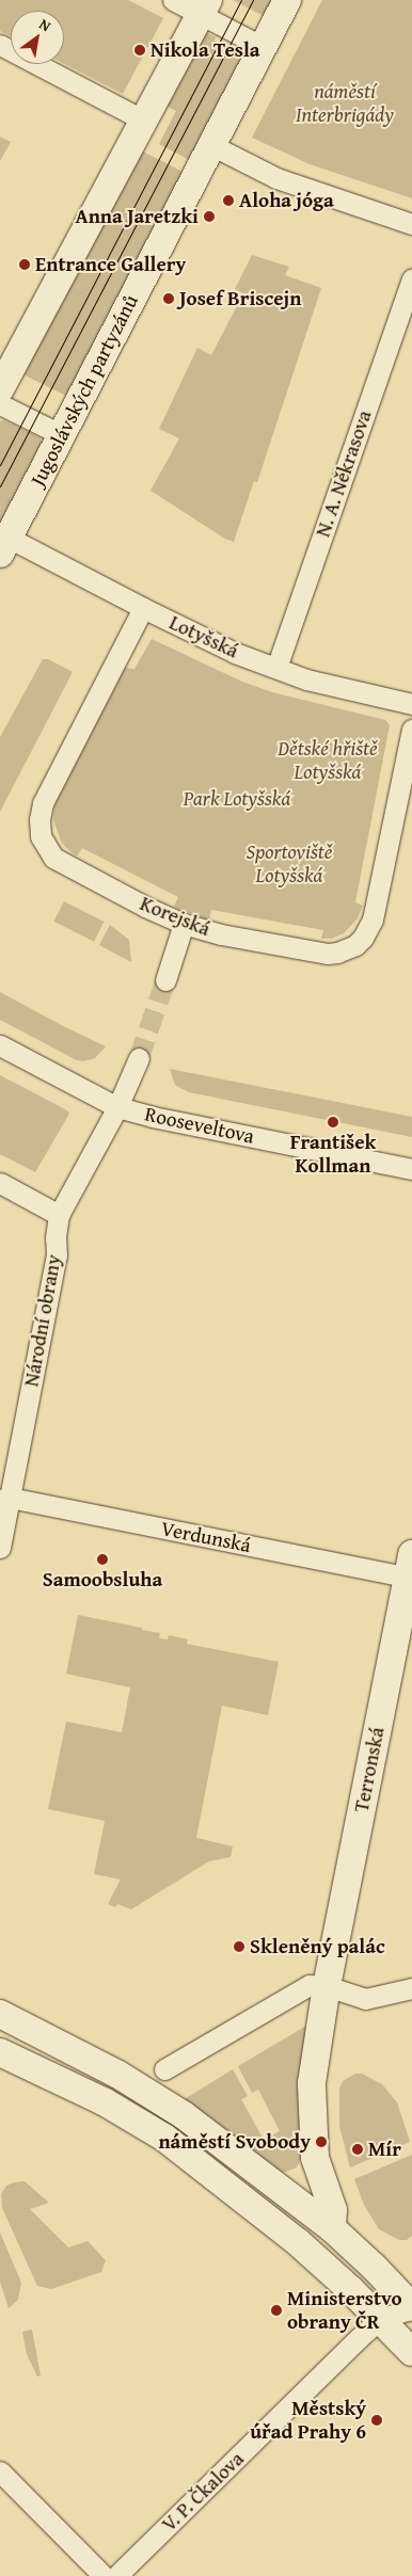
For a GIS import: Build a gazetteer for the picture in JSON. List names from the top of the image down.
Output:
{
  "streets": {
    "main road": ["Jugoslávských partyzánů", "Terronská"],
    "street": [
      "N. A. Někrasova",
      "Lotyšská",
      "Korejská",
      "Rooseveltova",
      "Národní obrany",
      "Verdunská",
      "V. P. Čkalova"
    ]
  },
  "crossings": [
    ["Jugoslávských partyzánů", "Lotyšská"],
    ["N. A. Někrasova", "Lotyšská"],
    ["Lotyšská", "Korejská"],
    ["Rooseveltova", "Národní obrany"],
    ["Národní obrany", "Verdunská"],
    ["Verdunská", "Terronská"]
  ],
  "parks": [
    "náměstí Interbrigády",
    "Dětské hřiště Lotyšská",
    "Park Lotyšská",
    "Sportoviště Lotyšská"
  ],
  "places": [
    "Nikola Tesla",
    "Aloha jóga",
    "Anna Jaretzki",
    "Entrance Gallery",
    "Josef Briscejn",
    "František Kollman",
    "Samoobsluha",
    "Skleněný palác",
    "náměstí Svobody",
    "Mír",
    "Ministerstvo obrany ČR",
    "Městský úřad Prahy 6"
  ],
  "north": "top right"
}
